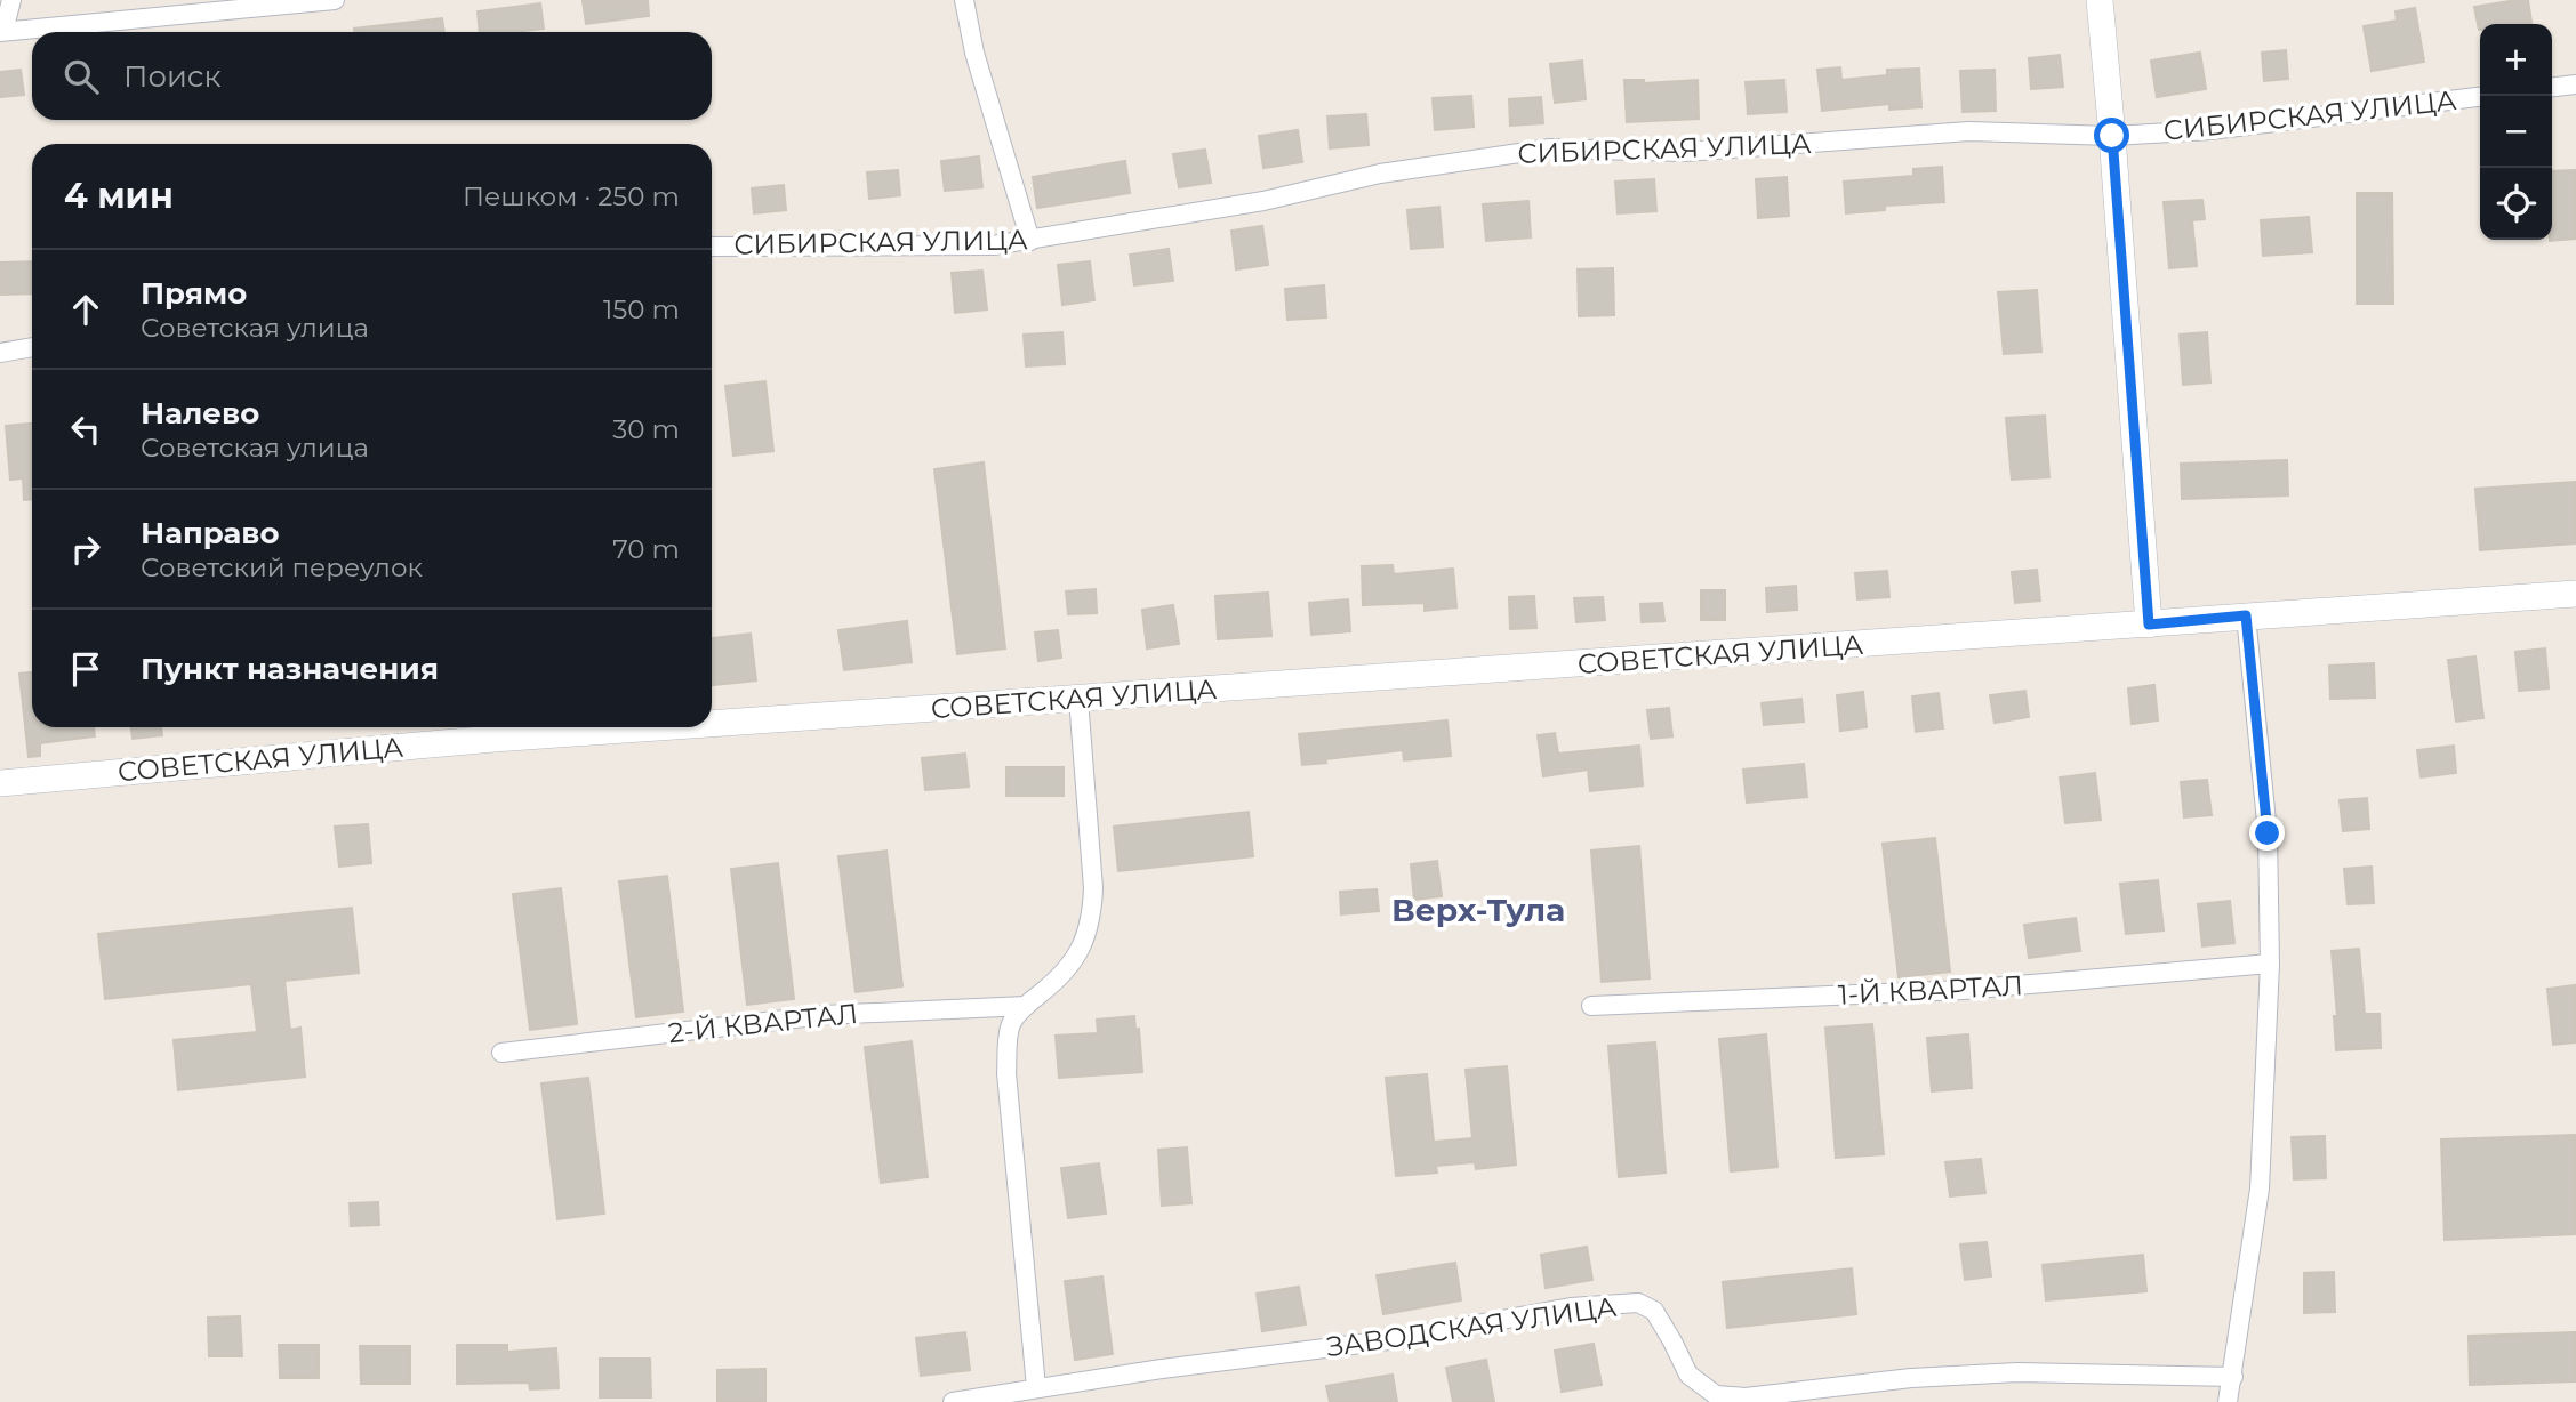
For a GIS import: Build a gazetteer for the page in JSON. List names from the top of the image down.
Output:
{
  "streets": {
    "main road": ["СОВЕТСКАЯ УЛИЦА"],
    "street": [
      "СИБИРСКАЯ УЛИЦА",
      "1-Й КВАРТАЛ",
      "2-Й КВАРТАЛ",
      "ЗАВОДСКАЯ УЛИЦА"
    ]
  },
  "districts": ["Верх-Тула"],
  "page": {
    "map_buttons": ["+", "−"],
    "search": "Поиск",
    "heading": ["4 мин", "Пешком · 250 m"],
    "list": [
      ["Прямо", "Советская улица", "150 m"],
      ["Налево", "Советская улица", "30 m"],
      ["Направо", "Советский переулок", "70 m"],
      "Пункт назначения"
    ]
  }
}
